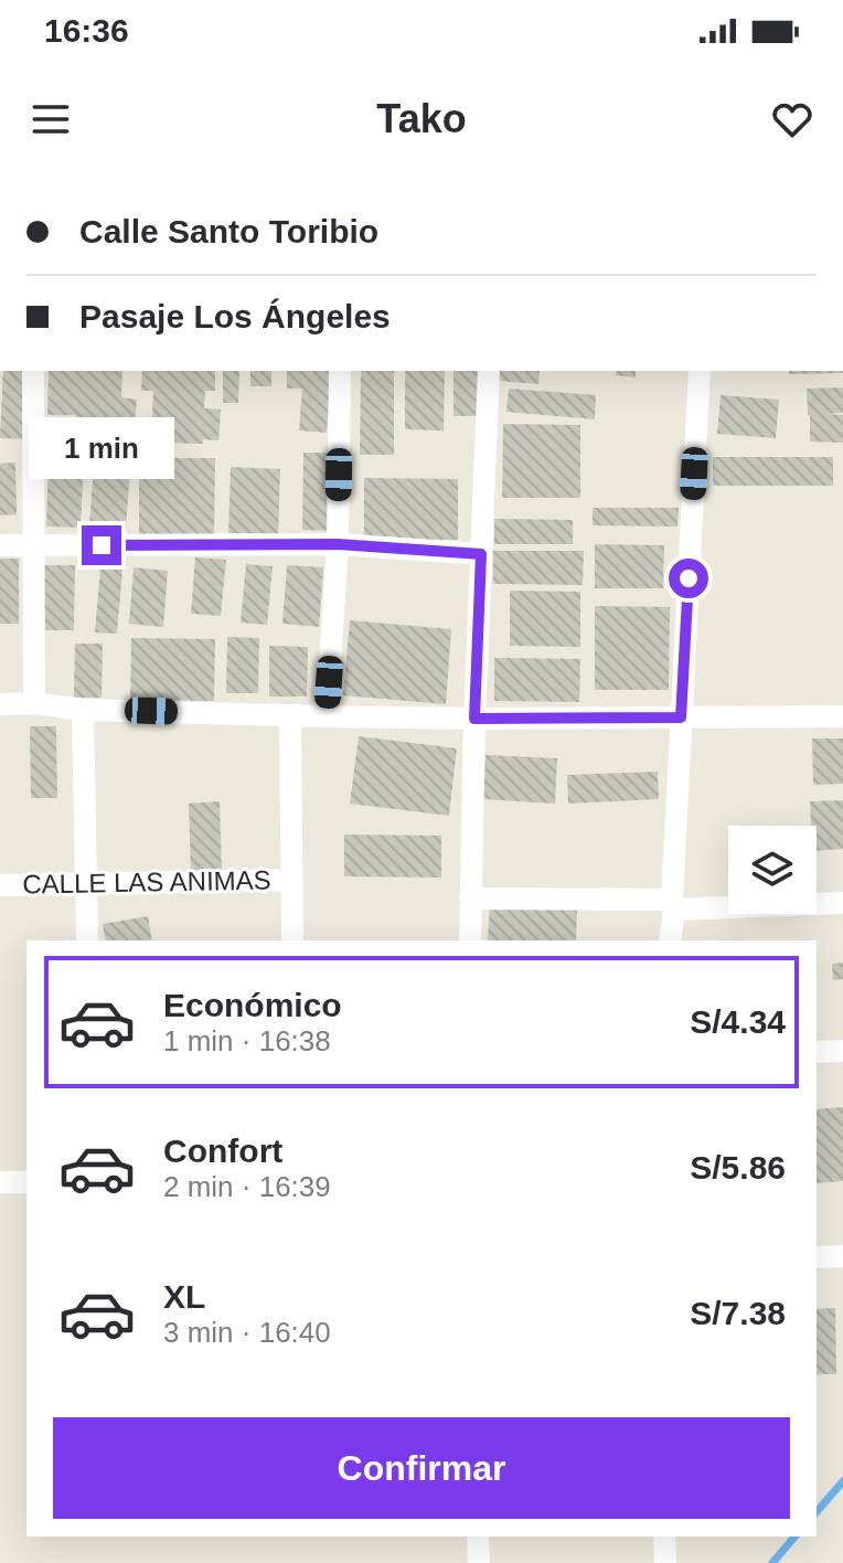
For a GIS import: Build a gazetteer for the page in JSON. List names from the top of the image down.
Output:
{
  "streets": {
    "street": ["CALLE LAS ANIMAS"]
  },
  "page": {
    "status": "16:36",
    "header": "Tako",
    "banner": ["Calle Santo Toribio", "Pasaje Los Ángeles"],
    "bubble": "1 min",
    "list": [
      {
        "name": "Económico",
        "note": "1 min · 16:38",
        "value": "S/4.34"
      },
      {
        "name": "Confort",
        "note": "2 min · 16:39",
        "value": "S/5.86"
      },
      {
        "name": "XL",
        "note": "3 min · 16:40",
        "value": "S/7.38"
      }
    ],
    "buttons": "Confirmar"
  }
}
